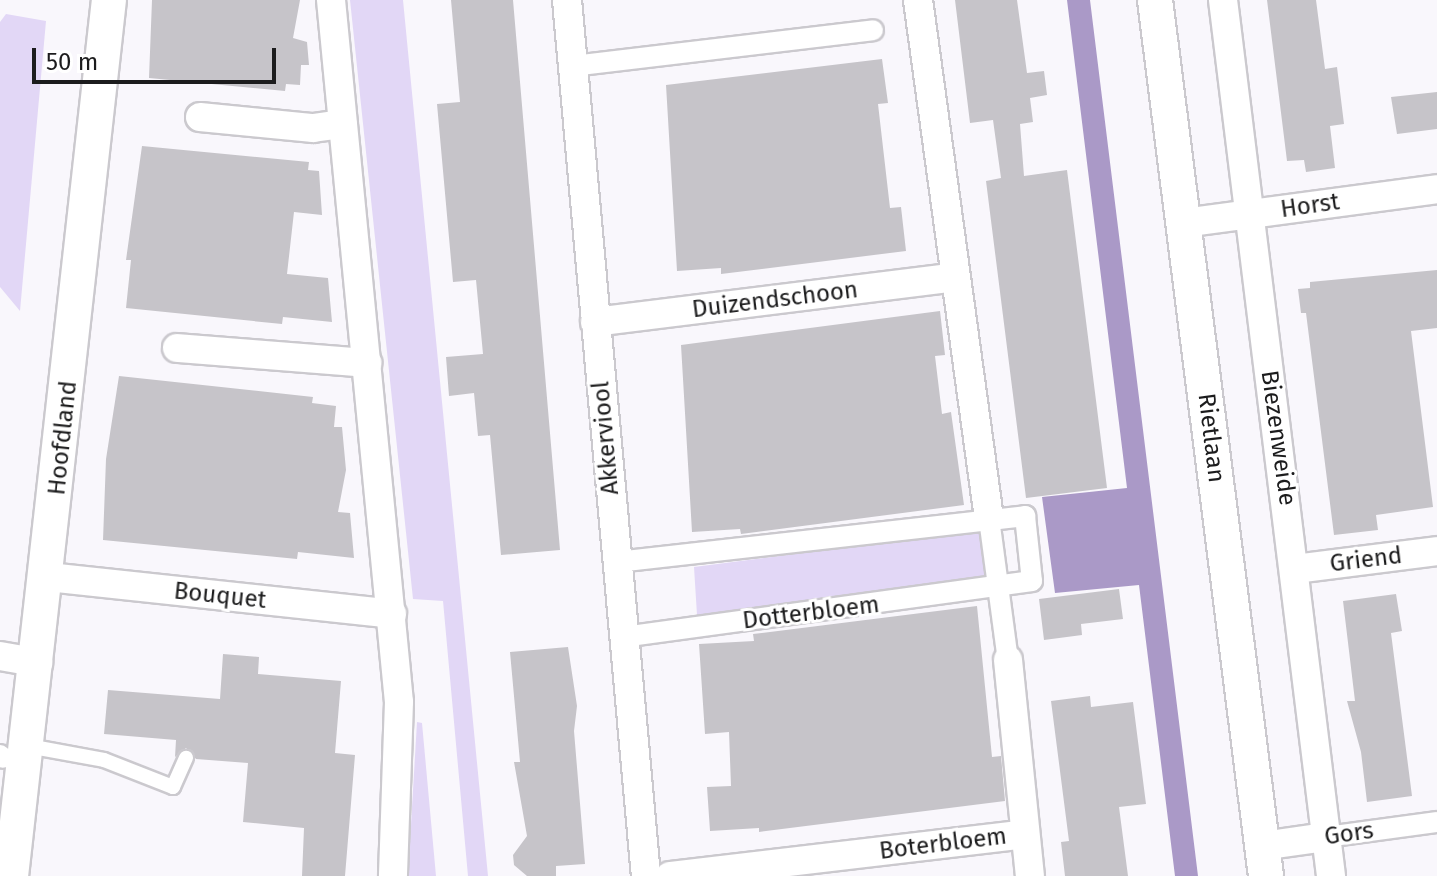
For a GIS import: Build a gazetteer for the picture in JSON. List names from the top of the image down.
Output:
{
  "streets": {
    "street": [
      "Horst",
      "Duizendschoon",
      "Hoofdland",
      "Akkerviool",
      "Rietlaan",
      "Biezenweide",
      "Griend",
      "Bouquet",
      "Dotterbloem",
      "Gors",
      "Boterbloem"
    ]
  },
  "crossings": [
    ["Horst", "Rietlaan"],
    ["Horst", "Biezenweide"],
    ["Duizendschoon", "Akkerviool"],
    ["Hoofdland", "Bouquet"],
    ["Akkerviool", "Dotterbloem"],
    ["Rietlaan", "Gors"],
    ["Biezenweide", "Griend"],
    ["Biezenweide", "Gors"],
    ["Dotterbloem", "Boterbloem"]
  ],
  "scale_bar": "50 m"
}
